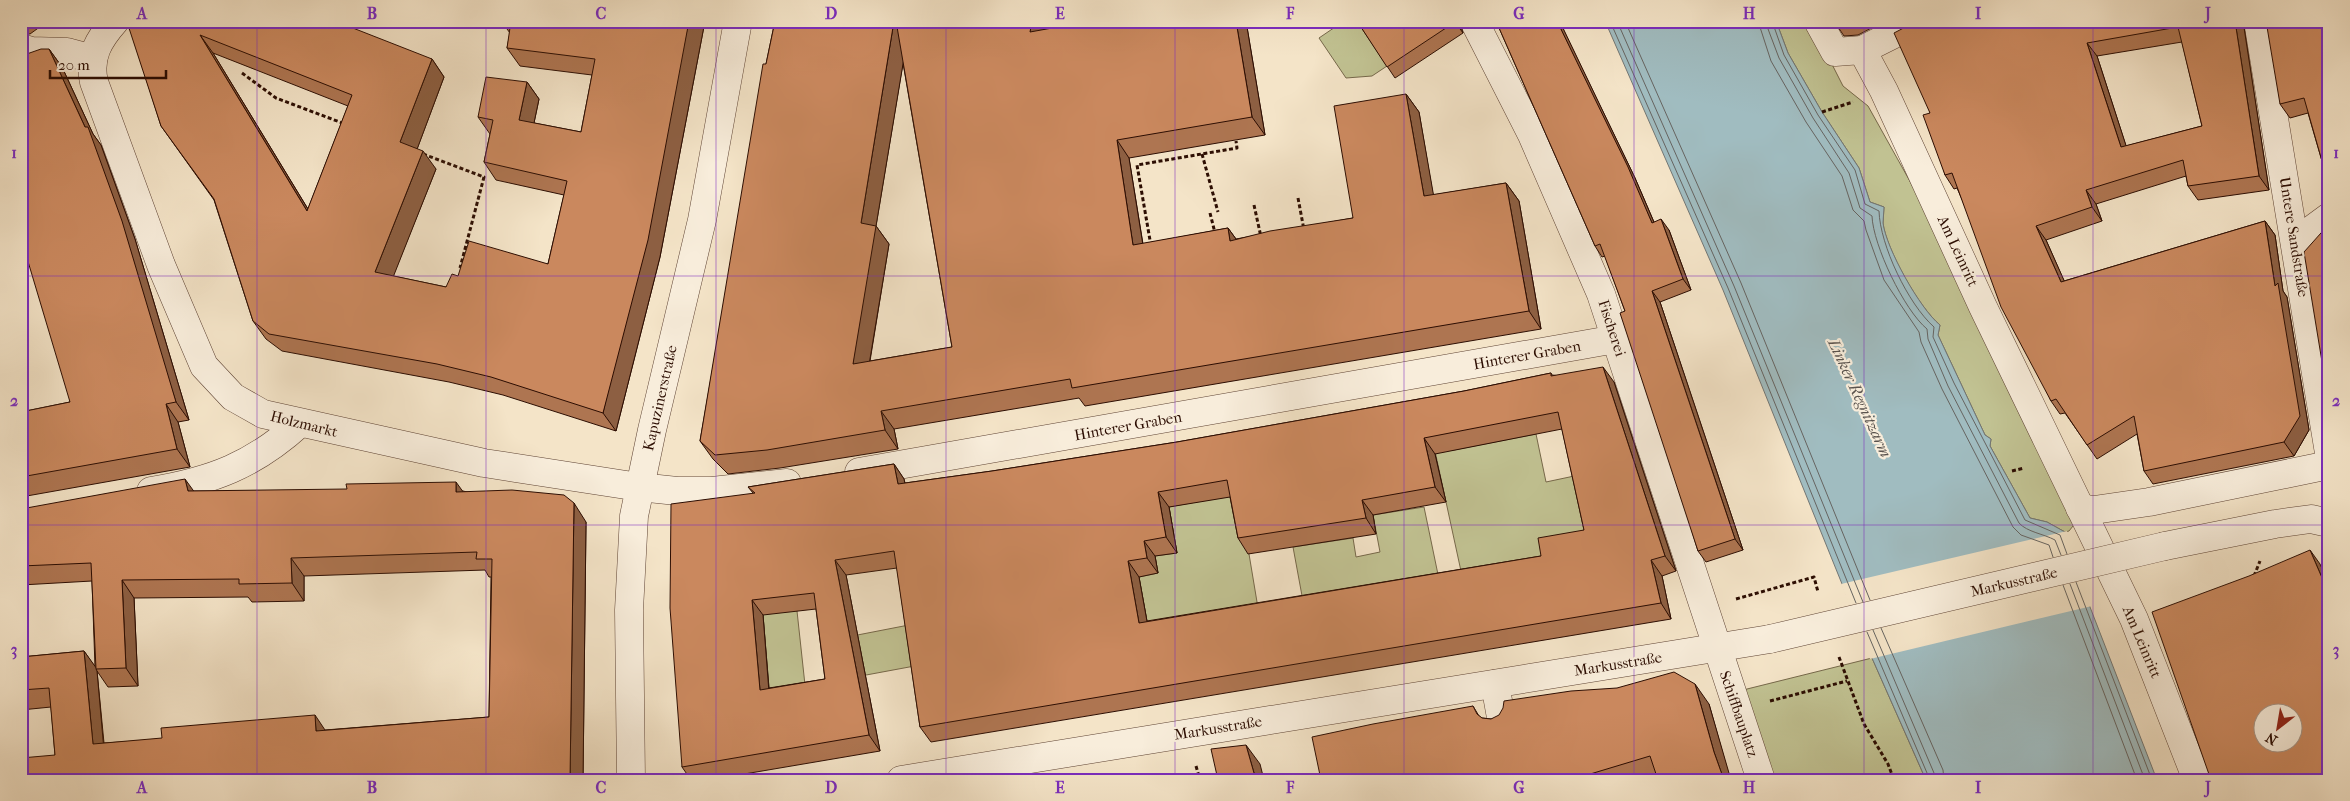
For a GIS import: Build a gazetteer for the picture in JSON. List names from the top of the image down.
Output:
{
  "streets": {
    "street": [
      "Untere Sandstraße",
      "Am Leinritt",
      "Fischerei",
      "Hinterer Graben",
      "Kapuzinerstraße",
      "Holzmarkt",
      "Markusstraße",
      "Schiffbauplatz"
    ]
  },
  "crossings": [
    ["Fischerei", "Hinterer Graben"],
    ["Fischerei", "Markusstraße"],
    ["Fischerei", "Schiffbauplatz"],
    ["Kapuzinerstraße", "Holzmarkt"],
    ["Markusstraße", "Schiffbauplatz"]
  ],
  "water": ["Linker Regnitzarm"],
  "scale_bar": "20 m",
  "north": "bottom left",
  "grid": {
    "columns": [
      "A",
      "B",
      "C",
      "D",
      "E",
      "F",
      "G",
      "H",
      "I",
      "J"
    ],
    "rows": ["1", "2", "3"]
  }
}
